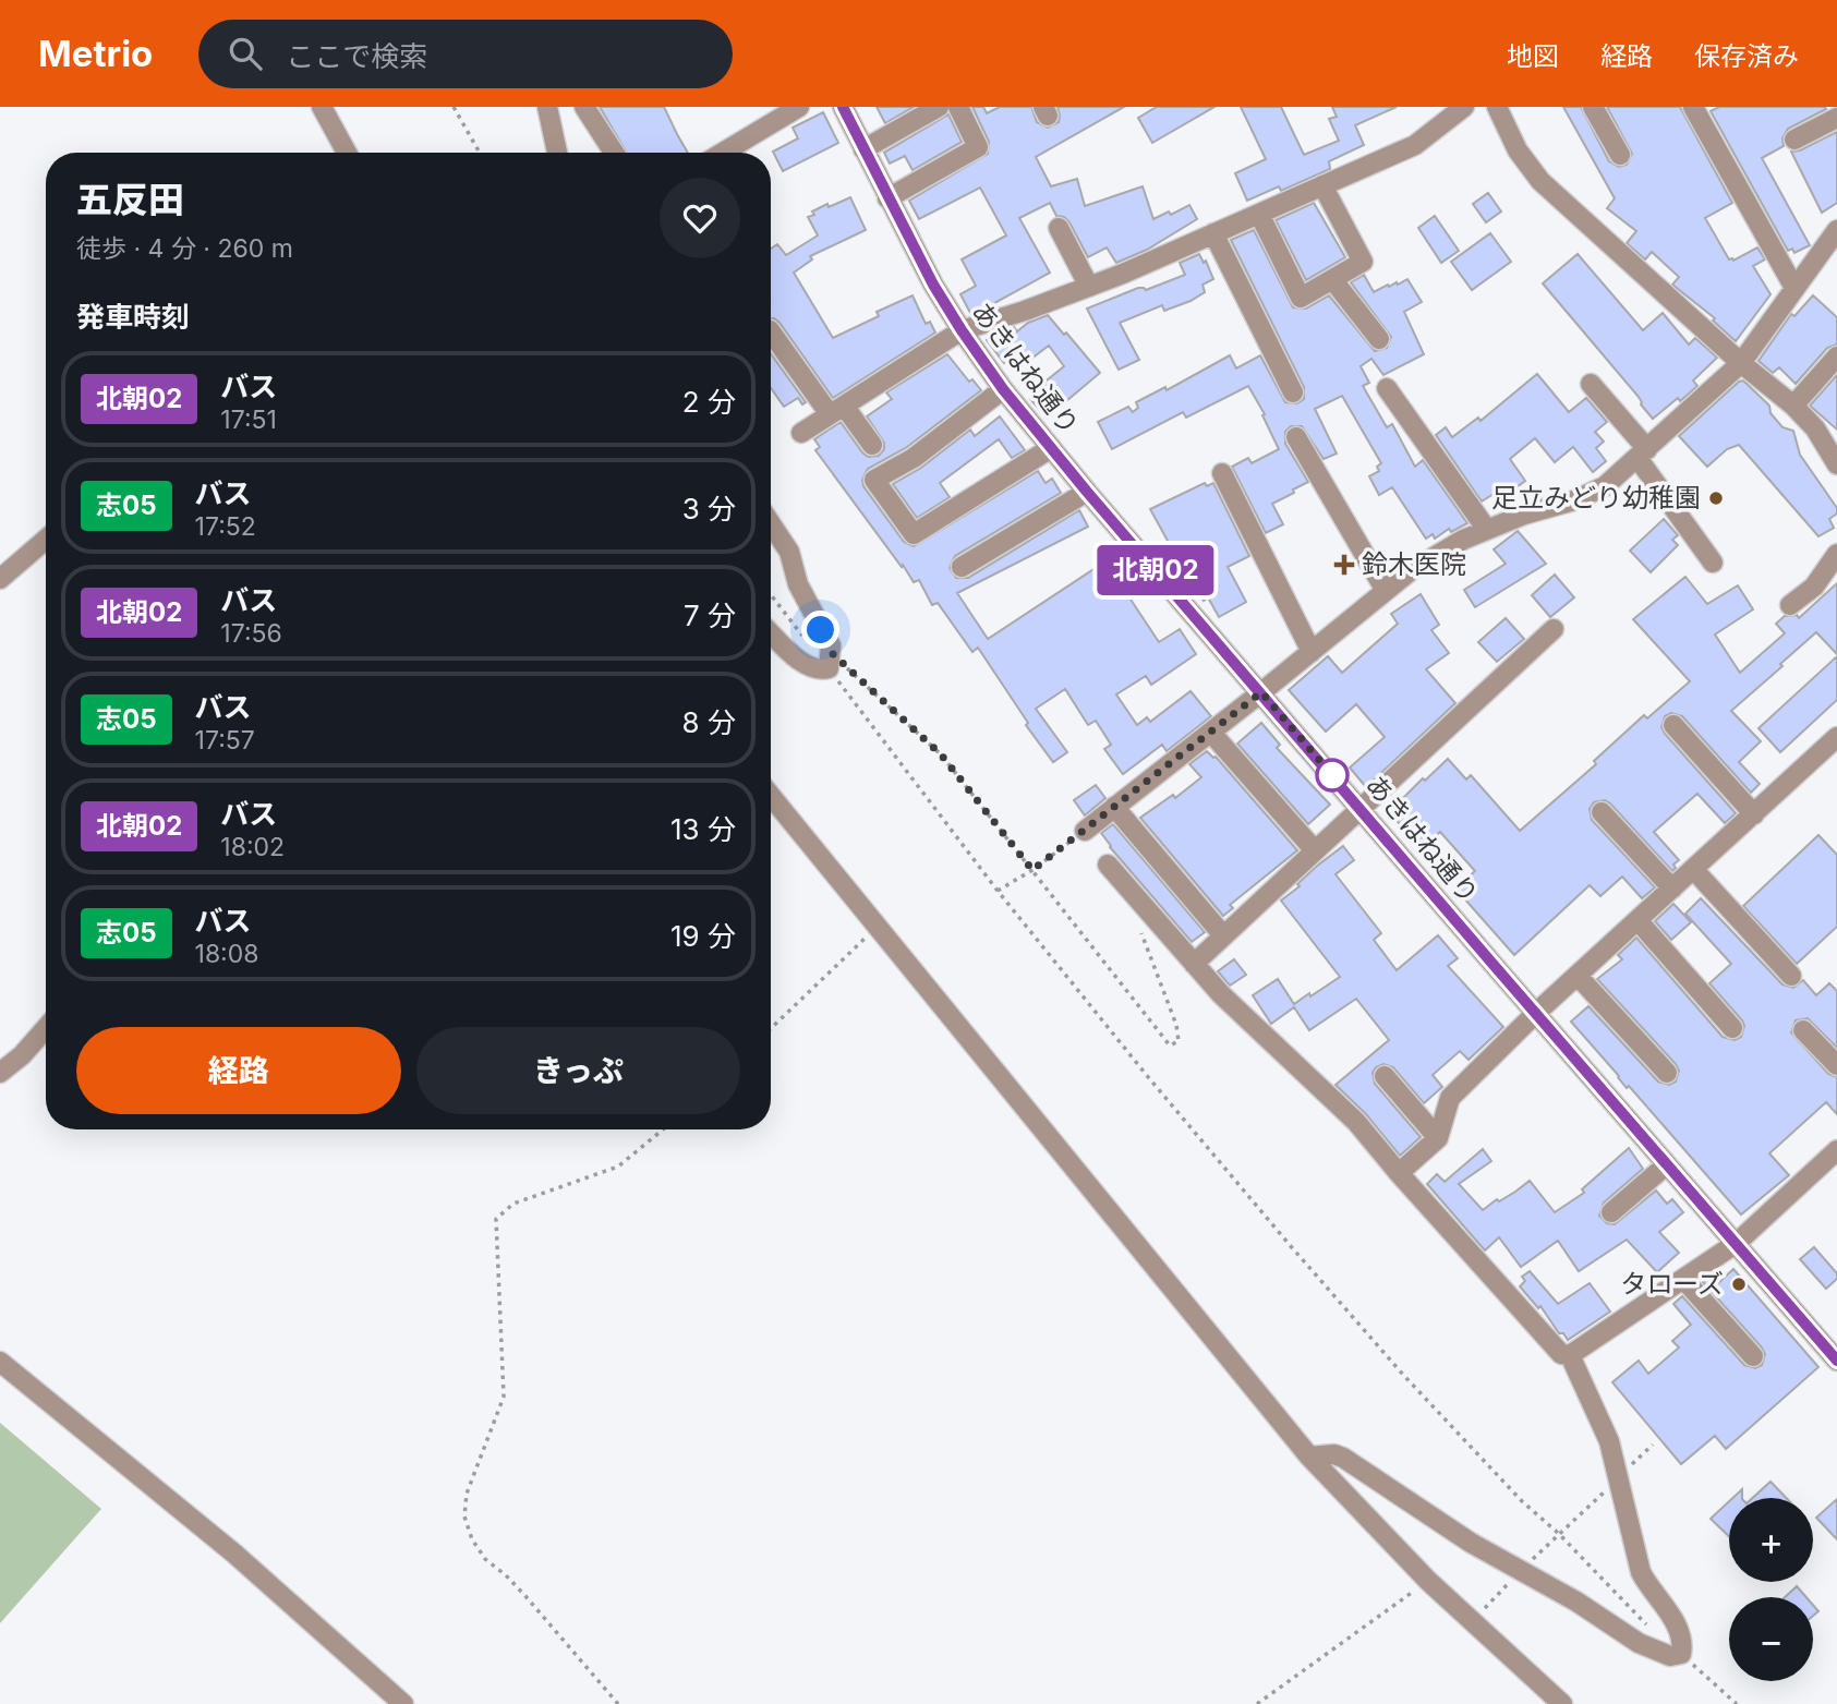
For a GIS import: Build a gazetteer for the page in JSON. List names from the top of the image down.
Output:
{
  "streets": {
    "street": ["あきはね通り"]
  },
  "places": {
    "other": ["足立みどり幼稚園", "タローズ"],
    "health": ["鈴木医院"]
  },
  "lines": ["bus line 北朝02"],
  "page": {
    "header": "Metrio",
    "search": "ここで検索",
    "nav": ["地図", "経路", "保存済み"],
    "on_map": "北朝02",
    "heading": [
      ["五反田", "徒歩 · 4 分 · 260 m"],
      "発車時刻"
    ],
    "list": [
      {
        "mark": "北朝02",
        "name": "バス",
        "note": "17:51",
        "value": "2 分"
      },
      {
        "mark": "志05",
        "name": "バス",
        "note": "17:52",
        "value": "3 分"
      },
      {
        "mark": "北朝02",
        "name": "バス",
        "note": "17:56",
        "value": "7 分"
      },
      {
        "mark": "志05",
        "name": "バス",
        "note": "17:57",
        "value": "8 分"
      },
      {
        "mark": "北朝02",
        "name": "バス",
        "note": "18:02",
        "value": "13 分"
      },
      {
        "mark": "志05",
        "name": "バス",
        "note": "18:08",
        "value": "19 分"
      }
    ],
    "buttons": ["経路", "きっぷ"],
    "map_buttons": ["+", "−"]
  }
}
